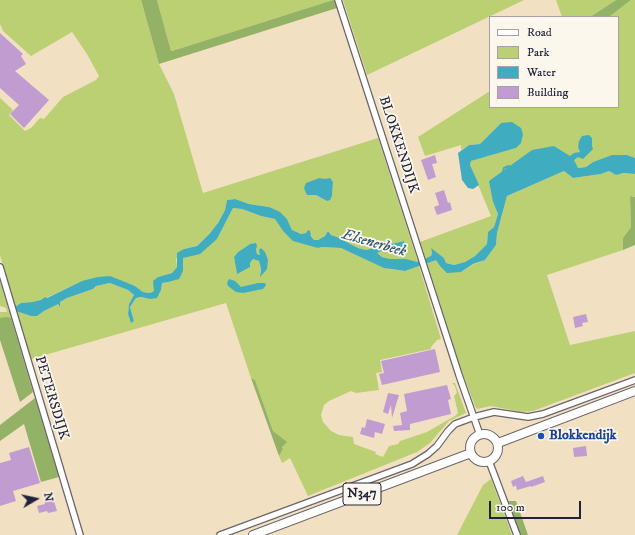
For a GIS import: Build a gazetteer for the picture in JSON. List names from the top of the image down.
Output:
{
  "streets": {
    "main road": ["N347"],
    "street": ["BLOKKENDIJK", "PETERSDIJK"]
  },
  "crossings": [
    ["BLOKKENDIJK", "N347"]
  ],
  "water": ["Elsenerbeek"],
  "places": ["Blokkendijk"],
  "legend": [
    "Road",
    "Park",
    "Water",
    "Building"
  ],
  "scale_bar": "100 m",
  "north": "right"
}
